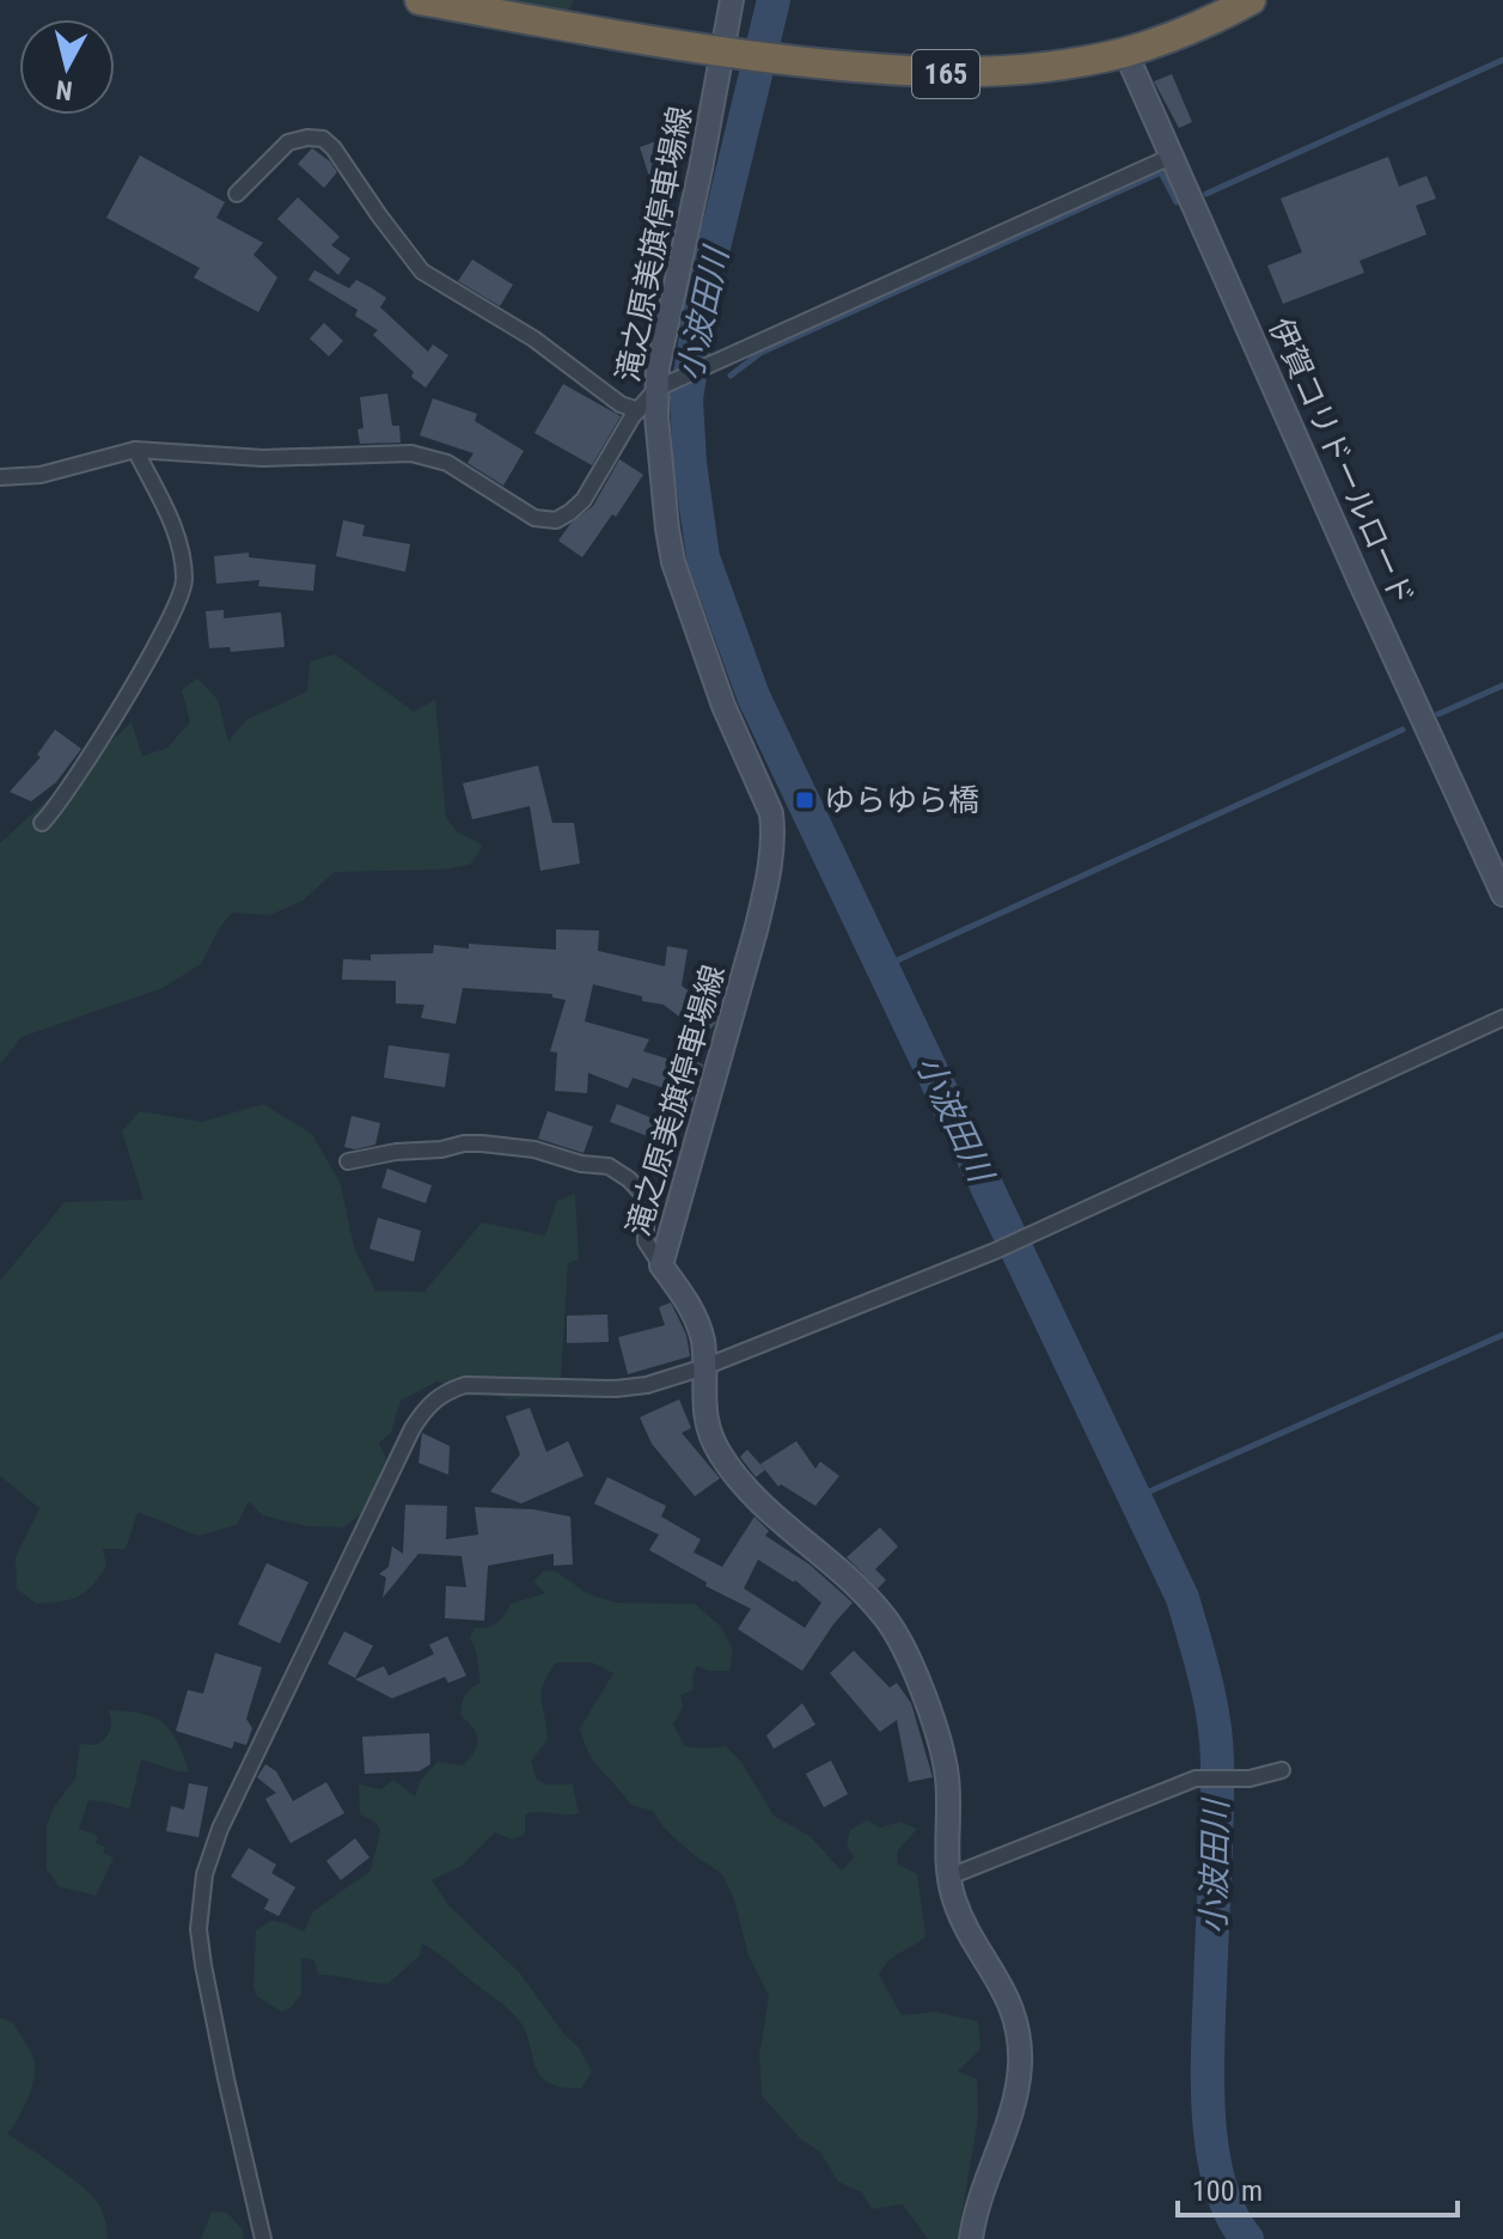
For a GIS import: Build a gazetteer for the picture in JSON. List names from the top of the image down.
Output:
{
  "streets": {
    "highway": ["165"],
    "main road": ["滝之原美旗停車場線", "伊賀コリドールロード"]
  },
  "crossings": [
    ["165", "滝之原美旗停車場線"],
    ["165", "伊賀コリドールロード"]
  ],
  "water": ["小波田川"],
  "places": {
    "transit": ["ゆらゆら橋"]
  },
  "scale_bar": "100 m",
  "north": "bottom"
}
